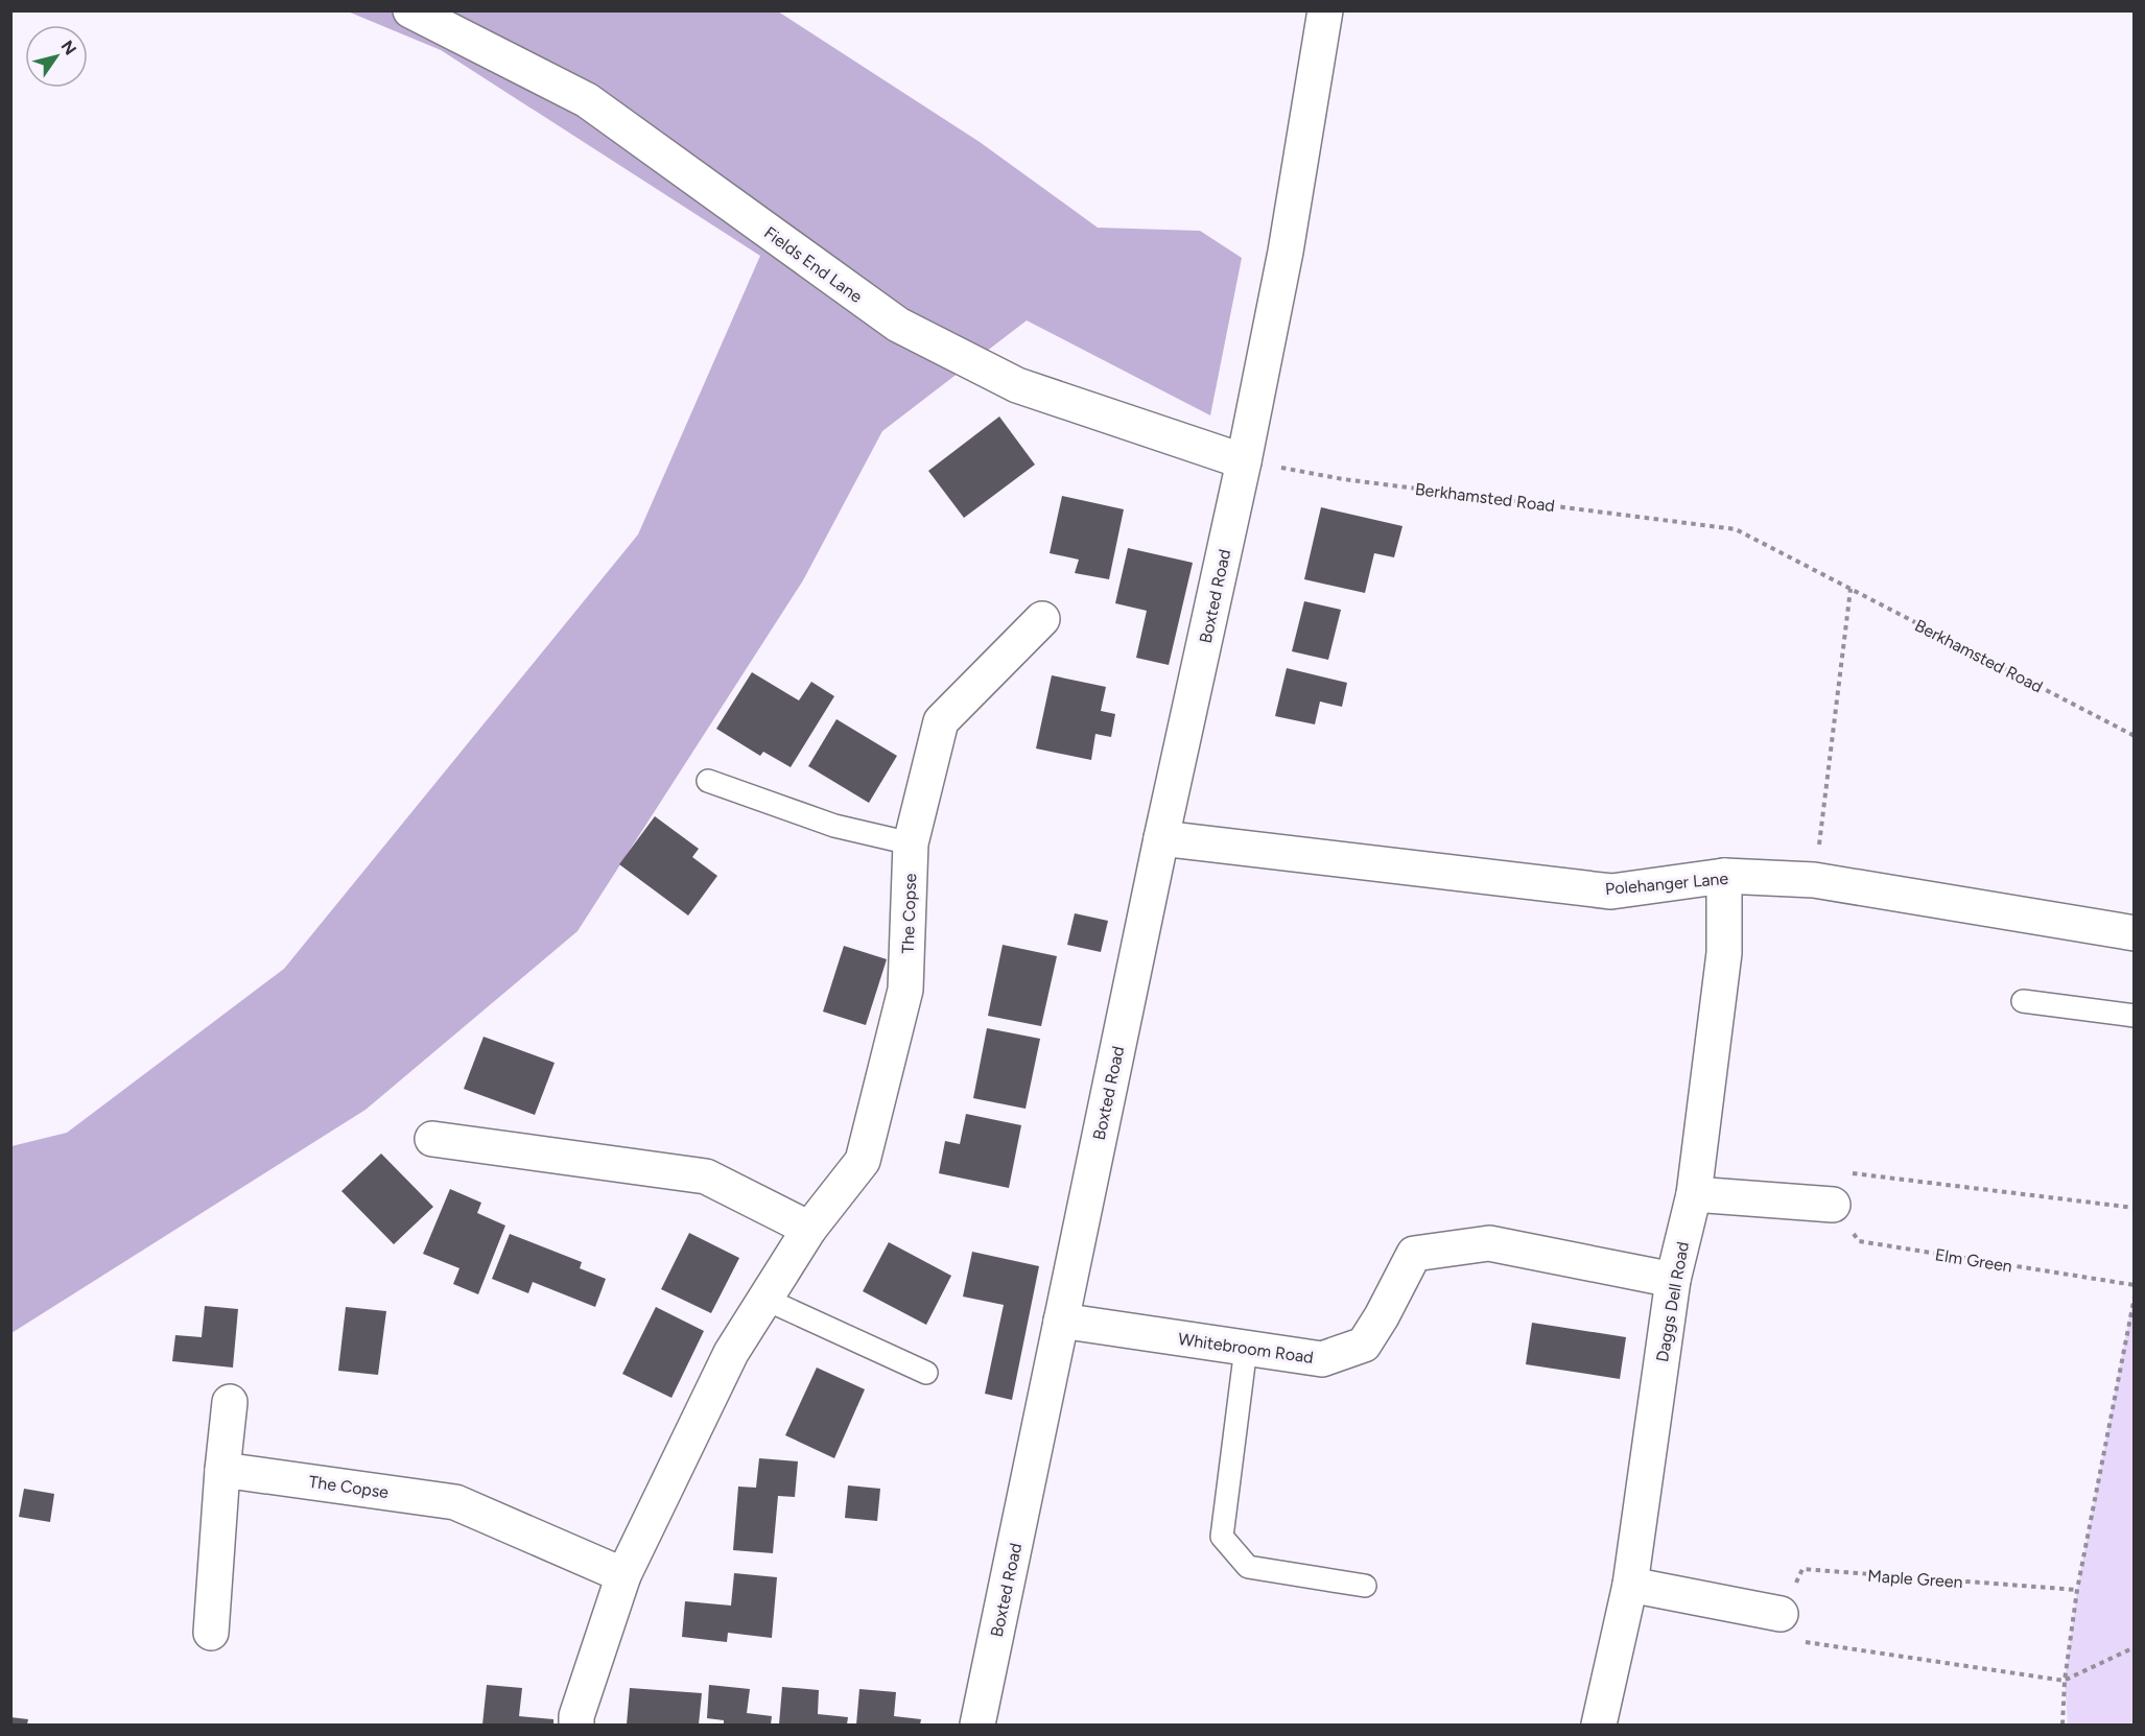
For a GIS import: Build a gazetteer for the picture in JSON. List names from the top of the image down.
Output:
{
  "streets": {
    "street": [
      "Fields End Lane",
      "Boxted Road",
      "Polehanger Lane",
      "The Copse",
      "Daggs Dell Road",
      "Whitebroom Road"
    ],
    "path": ["Berkhamsted Road", "Elm Green", "Maple Green"]
  },
  "crossings": [
    ["Fields End Lane", "Berkhamsted Road"],
    ["Fields End Lane", "Boxted Road"],
    ["Berkhamsted Road", "Boxted Road"],
    ["Boxted Road", "Polehanger Lane"],
    ["Boxted Road", "Whitebroom Road"],
    ["Polehanger Lane", "Daggs Dell Road"],
    ["Daggs Dell Road", "Whitebroom Road"]
  ],
  "north": "top right"
}
